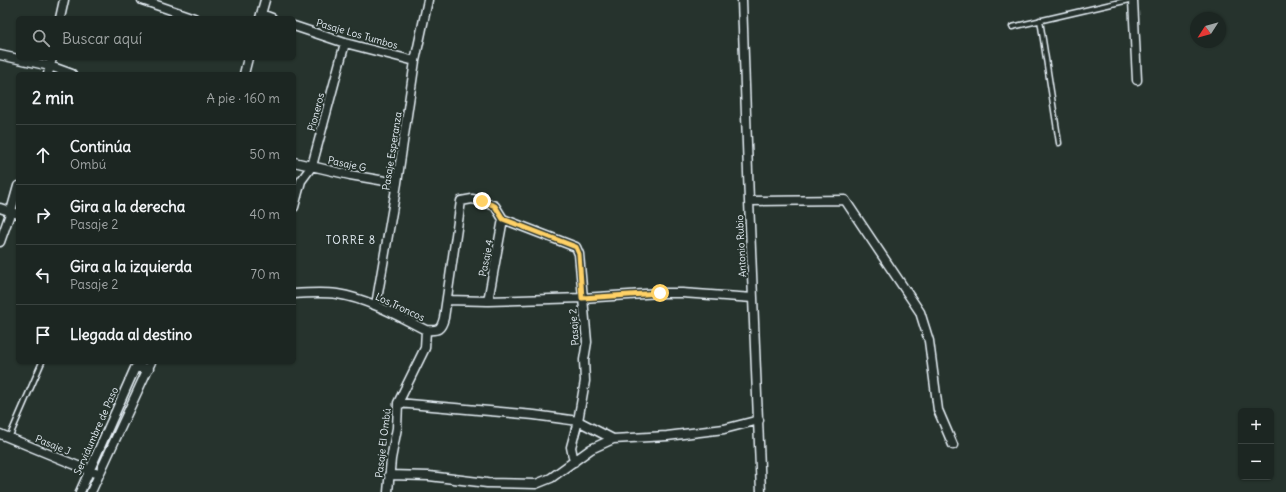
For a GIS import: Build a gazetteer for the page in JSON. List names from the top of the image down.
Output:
{
  "streets": {
    "street": [
      "Pasaje Los Tumbos",
      "Pioneros",
      "Pasaje Esperanza",
      "Pasaje G",
      "Antonio Rubio",
      "Pasaje 4",
      "Los Troncos",
      "Pasaje 2",
      "Servidumbre de Paso",
      "Pasaje El Ombú",
      "Pasaje J"
    ]
  },
  "crossings": [
    ["Pasaje Los Tumbos", "Pioneros"],
    ["Pasaje Los Tumbos", "Pasaje Esperanza"],
    ["Pioneros", "Pasaje G"],
    ["Pasaje Esperanza", "Pasaje G"],
    ["Pasaje Esperanza", "Los Troncos"],
    ["Pasaje 4", "Pasaje 2"],
    ["Los Troncos", "Pasaje El Ombú"],
    ["Servidumbre de Paso", "Pasaje J"]
  ],
  "districts": ["TORRE 8"],
  "north": "bottom left",
  "page": {
    "search": "Buscar aquí",
    "heading": ["2 min", "A pie · 160 m"],
    "list": [
      ["Continúa", "Ombú", "50 m"],
      ["Gira a la derecha", "Pasaje 2", "40 m"],
      ["Gira a la izquierda", "Pasaje 2", "70 m"],
      "Llegada al destino"
    ],
    "map_buttons": ["+", "−"]
  }
}
